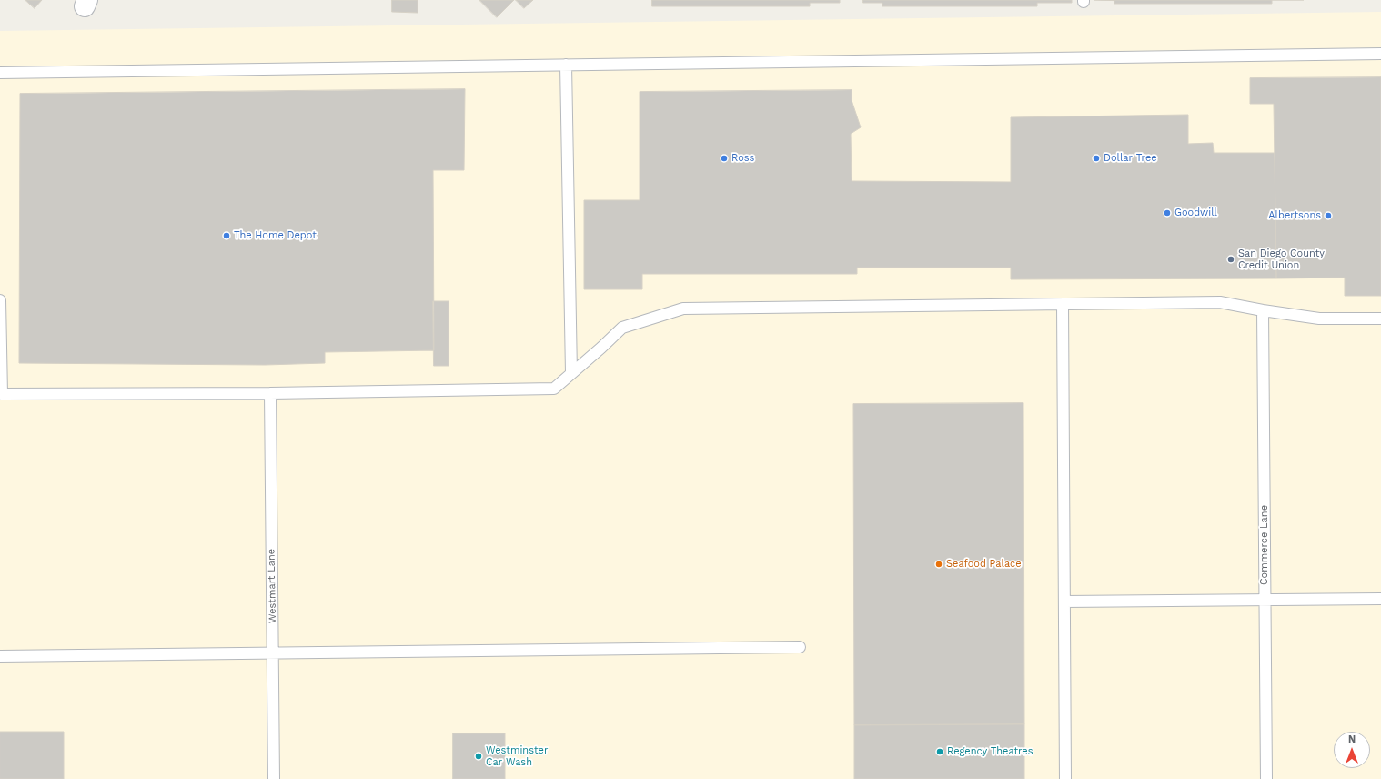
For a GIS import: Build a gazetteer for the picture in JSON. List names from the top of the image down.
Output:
{
  "streets": {
    "lane": ["Commerce Lane", "Westmart Lane"]
  },
  "places": [
    "Ross",
    "Dollar Tree",
    "Goodwill",
    "Albertsons",
    "The Home Depot",
    "San Diego County Credit Union",
    "Seafood Palace",
    "Regency Theatres",
    "Westminster Car Wash"
  ],
  "north": "top"
}
